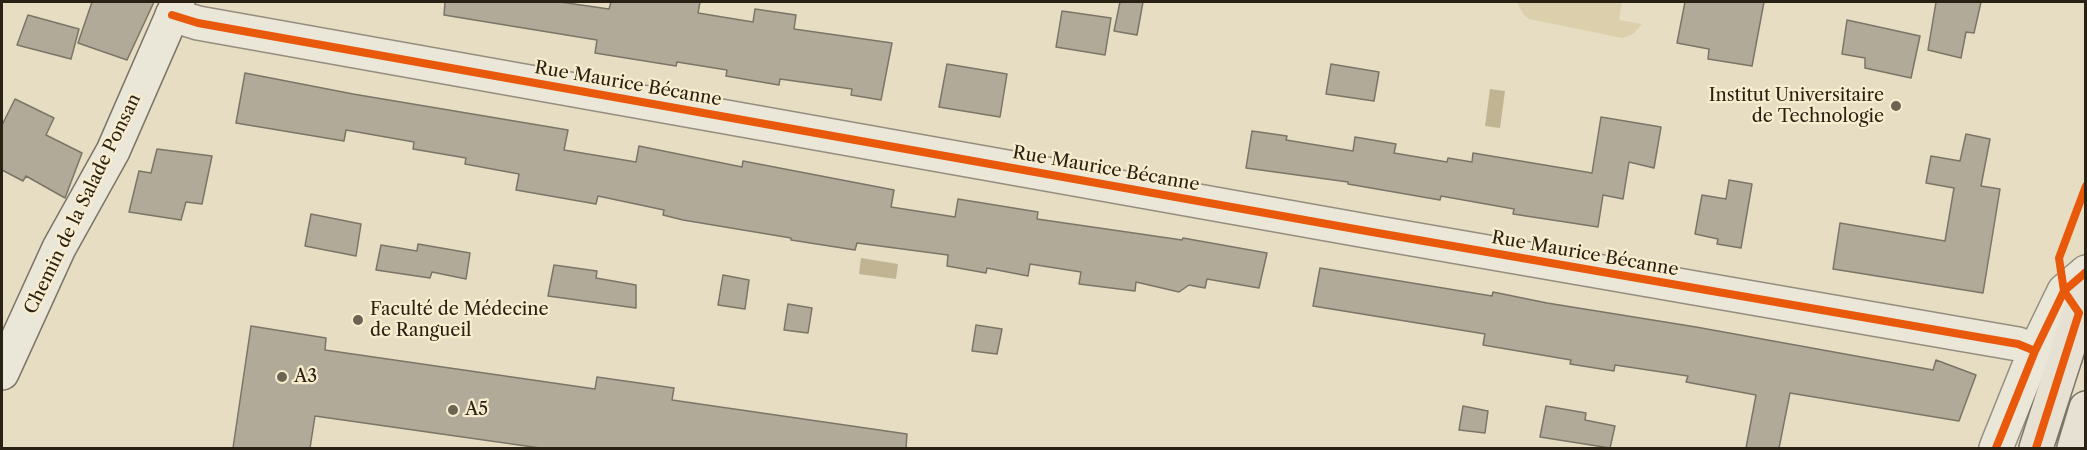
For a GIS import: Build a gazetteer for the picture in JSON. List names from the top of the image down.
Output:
{
  "streets": {
    "street": ["Rue Maurice Bécanne", "Chemin de la Salade Ponsan"]
  },
  "crossings": [
    ["Rue Maurice Bécanne", "Chemin de la Salade Ponsan"]
  ],
  "places": [
    "Institut Universitaire de Technologie",
    "Faculté de Médecine de Rangueil",
    "A3",
    "A5"
  ]
}
